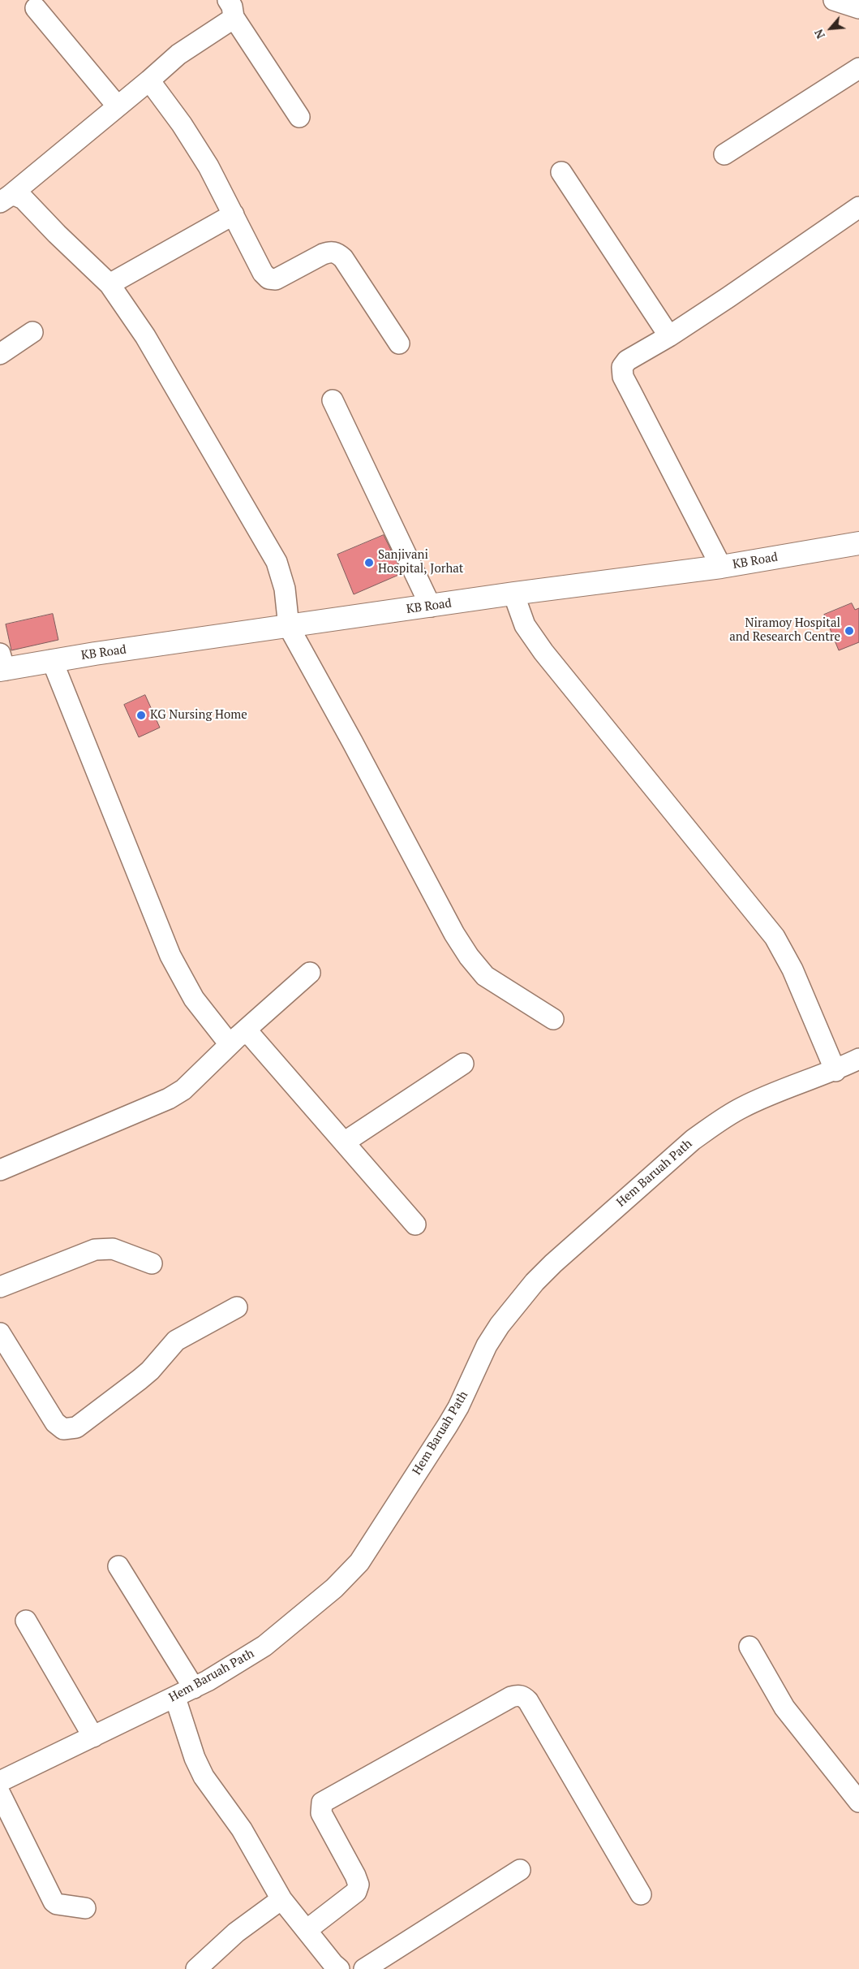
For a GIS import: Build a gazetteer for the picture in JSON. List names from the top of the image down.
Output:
{
  "streets": {
    "main road": ["KB Road"],
    "street": ["Hem Baruah Path"]
  },
  "places": ["Sanjivani Hospital, Jorhat", "Niramoy Hospital and Research Centre", "KG Nursing Home"],
  "north": "bottom left"
}
